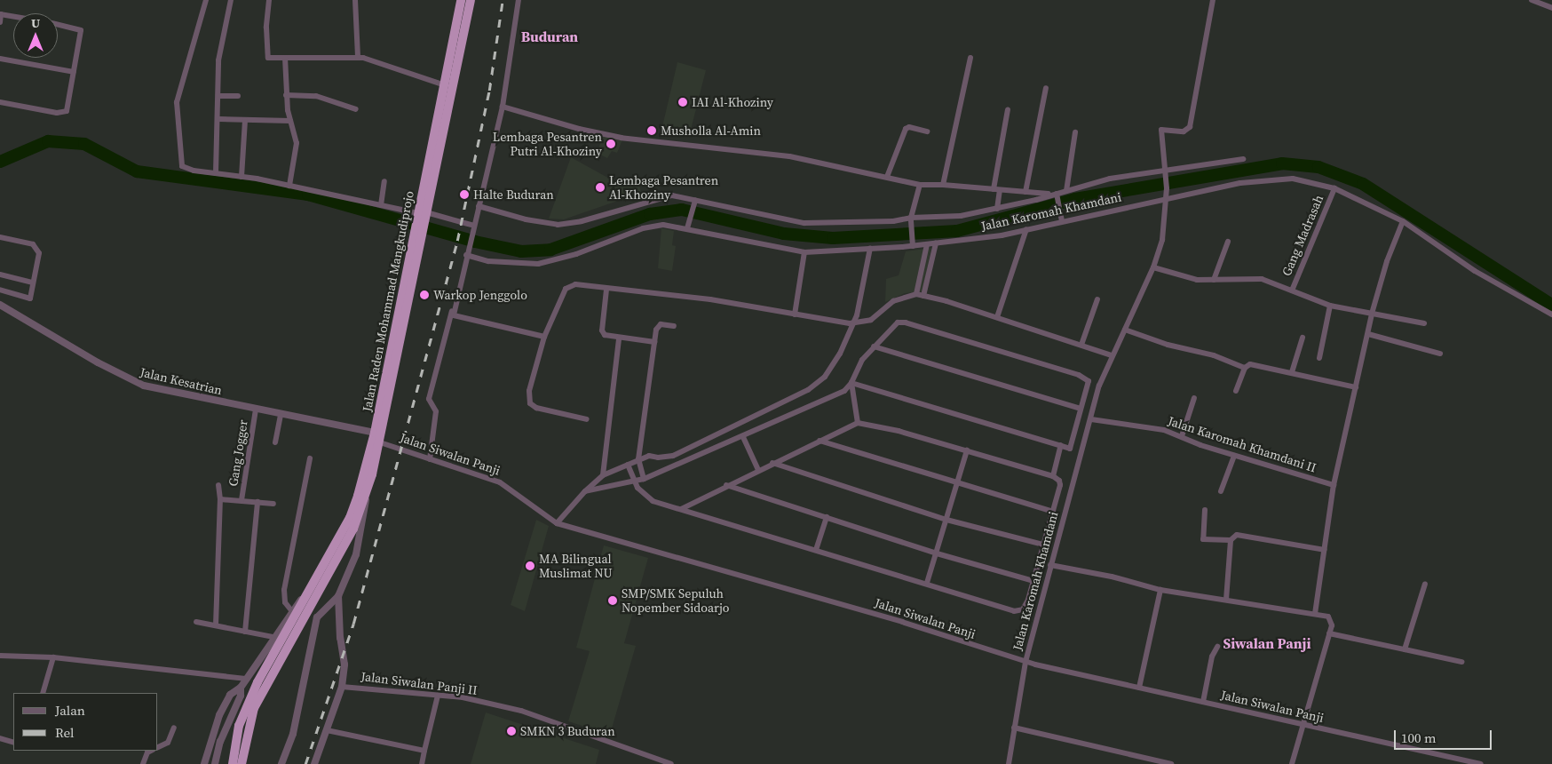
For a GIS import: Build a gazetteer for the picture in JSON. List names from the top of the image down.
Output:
{
  "streets": {
    "highway": ["Jalan Raden Mohammad Mangkudiprojo"],
    "street": [
      "Jalan Karomah Khamdani",
      "Gang Madrasah",
      "Jalan Kesatrian",
      "Jalan Karomah Khamdani II",
      "Gang Jogger",
      "Jalan Siwalan Panji",
      "Jalan Siwalan Panji II"
    ]
  },
  "crossings": [
    ["Jalan Karomah Khamdani", "Jalan Karomah Khamdani II"],
    ["Jalan Karomah Khamdani", "Jalan Siwalan Panji"],
    ["Jalan Raden Mohammad Mangkudiprojo", "Jalan Kesatrian"],
    ["Jalan Raden Mohammad Mangkudiprojo", "Jalan Siwalan Panji"],
    ["Jalan Raden Mohammad Mangkudiprojo", "Jalan Siwalan Panji II"],
    ["Jalan Kesatrian", "Gang Jogger"]
  ],
  "districts": ["Buduran", "Siwalan Panji"],
  "places": [
    "IAI Al-Khoziny",
    "Musholla Al-Amin",
    "Lembaga Pesantren Putri Al-Khoziny",
    "Lembaga Pesantren Al-Khoziny",
    "Halte Buduran",
    "Warkop Jenggolo",
    "MA Bilingual Muslimat NU",
    "SMP/SMK Sepuluh Nopember Sidoarjo",
    "SMKN 3 Buduran"
  ],
  "legend": ["Jalan", "Rel"],
  "scale_bar": "100 m",
  "north": "top"
}
